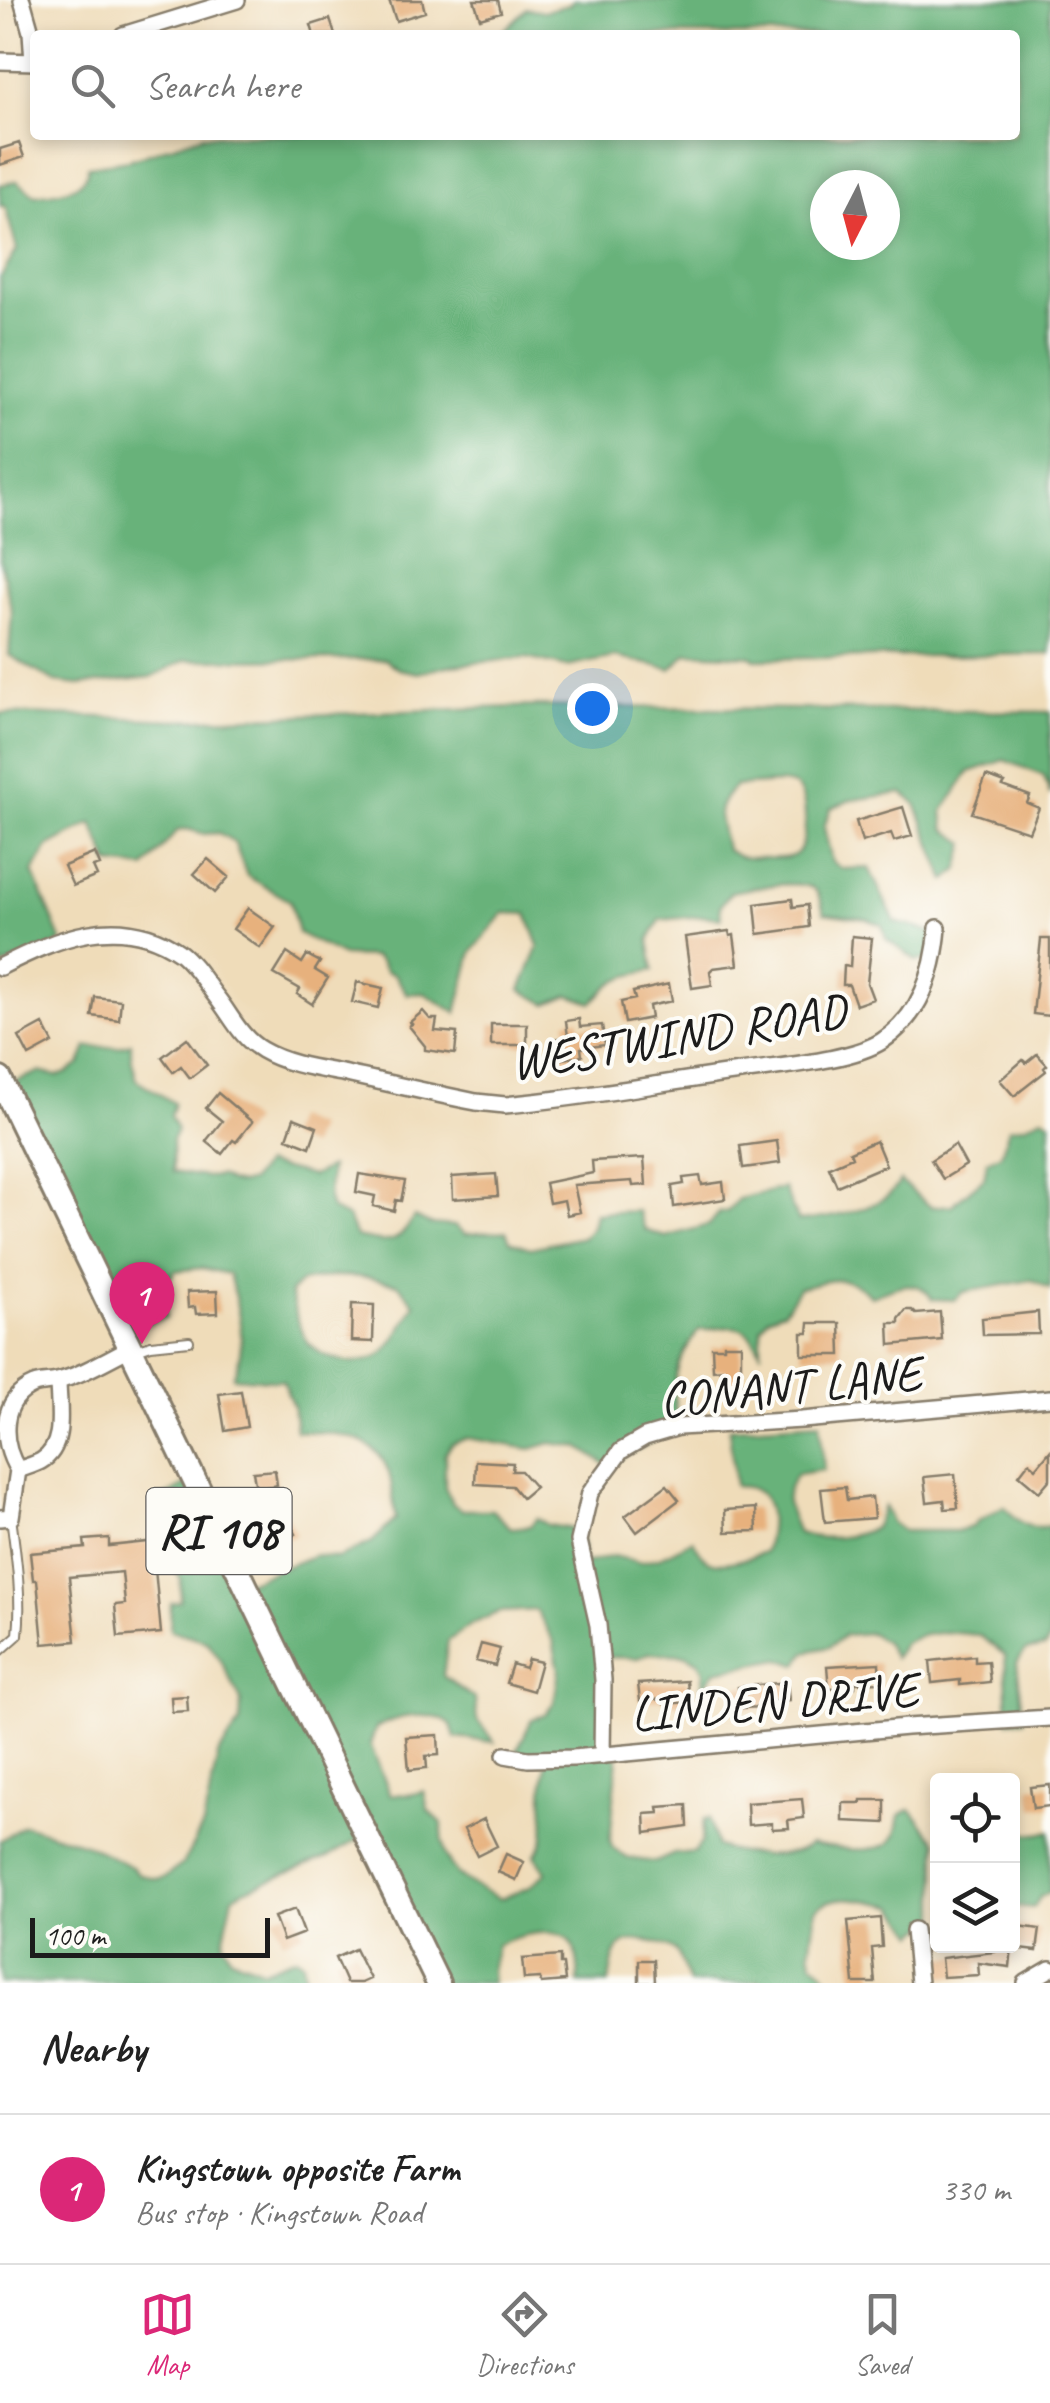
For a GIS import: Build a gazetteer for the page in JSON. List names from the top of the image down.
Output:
{
  "streets": {
    "main road": ["RI 108"],
    "street": ["WESTWIND ROAD", "CONANT LANE", "LINDEN DRIVE"]
  },
  "crossings": [
    ["CONANT LANE", "LINDEN DRIVE"]
  ],
  "scale_bar": "100 m",
  "north": "bottom",
  "page": {
    "search": "Search here",
    "pins": "1",
    "scale": "100 m",
    "heading": "Nearby",
    "list": [
      {
        "mark": "1",
        "name": "Kingstown opposite Farm",
        "note": "Bus stop · Kingstown Road",
        "value": "330 m"
      }
    ],
    "nav": ["Map", "Directions", "Saved"]
  }
}
